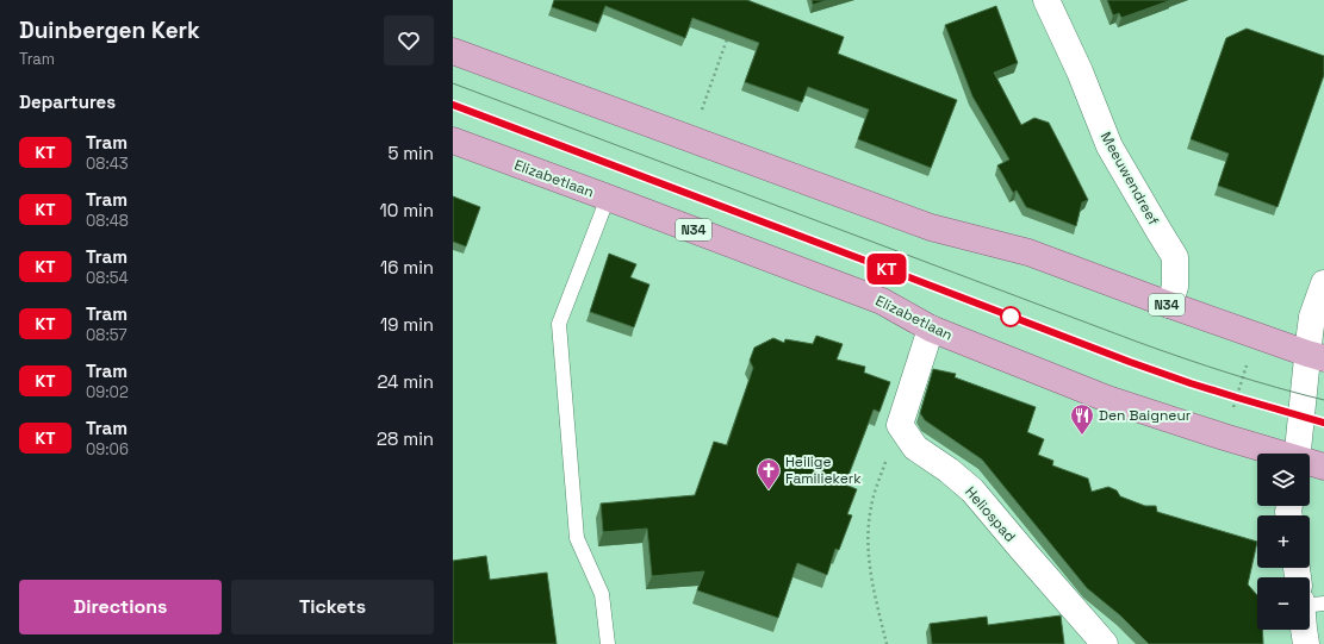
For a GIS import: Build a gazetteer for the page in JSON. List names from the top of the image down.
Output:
{
  "streets": {
    "main road": ["Elizabetlaan", "N34"],
    "street": ["Meeuwendreef", "Heliospad"]
  },
  "crossings": [
    ["Meeuwendreef", "N34"]
  ],
  "places": {
    "restaurant": ["Den Baigneur"],
    "church": ["Heilige Familiekerk"]
  },
  "lines": ["tram line KT"],
  "page": {
    "heading": [
      ["Duinbergen Kerk", "Tram"],
      "Departures"
    ],
    "on_map": "KT",
    "list": [
      {
        "mark": "KT",
        "name": "Tram",
        "note": "08:43",
        "value": "5 min"
      },
      {
        "mark": "KT",
        "name": "Tram",
        "note": "08:48",
        "value": "10 min"
      },
      {
        "mark": "KT",
        "name": "Tram",
        "note": "08:54",
        "value": "16 min"
      },
      {
        "mark": "KT",
        "name": "Tram",
        "note": "08:57",
        "value": "19 min"
      },
      {
        "mark": "KT",
        "name": "Tram",
        "note": "09:02",
        "value": "24 min"
      },
      {
        "mark": "KT",
        "name": "Tram",
        "note": "09:06",
        "value": "28 min"
      }
    ],
    "map_buttons": ["+", "−"],
    "buttons": ["Directions", "Tickets"]
  }
}
